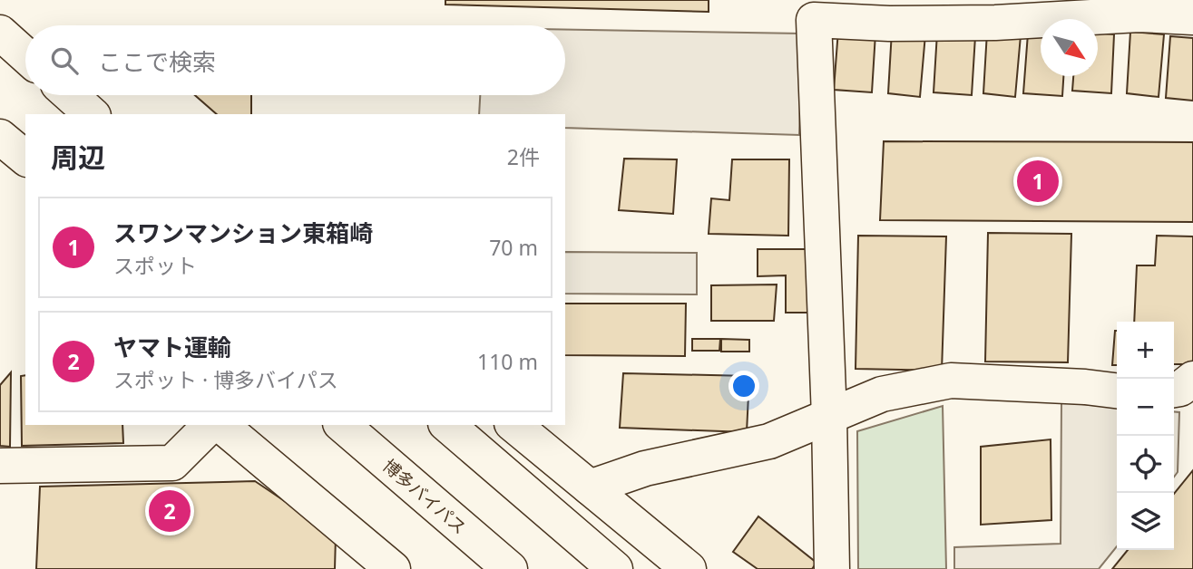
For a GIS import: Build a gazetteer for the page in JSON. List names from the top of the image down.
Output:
{
  "streets": {
    "main road": ["博多バイパス"]
  },
  "north": "bottom right",
  "page": {
    "search": "ここで検索",
    "heading": ["周辺", "2件"],
    "pins": ["1", "2"],
    "list": [
      {
        "mark": "1",
        "name": "スワンマンション東箱崎",
        "note": "スポット",
        "value": "70 m"
      },
      {
        "mark": "2",
        "name": "ヤマト運輸",
        "note": "スポット · 博多バイパス",
        "value": "110 m"
      }
    ],
    "map_buttons": ["+", "−"]
  }
}
